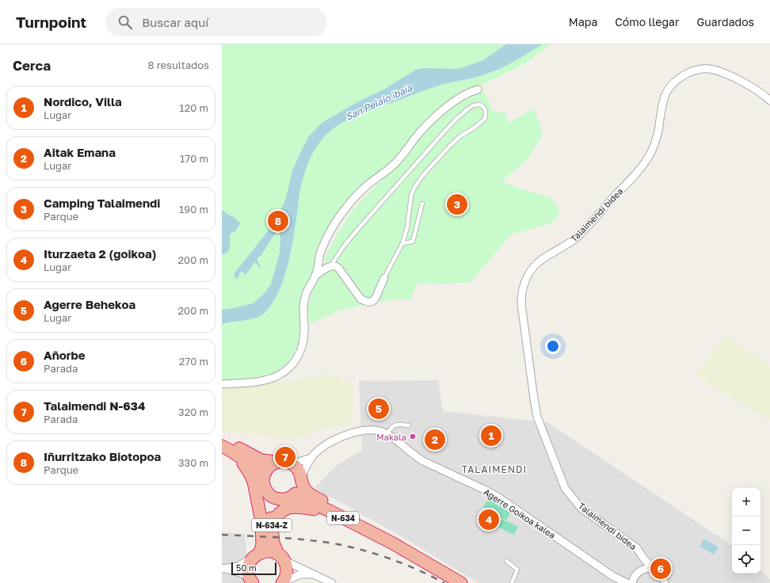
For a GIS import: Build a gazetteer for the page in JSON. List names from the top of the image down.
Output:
{
  "streets": {
    "highway": ["N-634", "N-634-Z"],
    "street": ["Talaimendi bidea", "Agerre Goikoa kalea"]
  },
  "crossings": [
    ["N-634", "N-634-Z"]
  ],
  "districts": ["TALAIMENDI"],
  "water": ["San Pelaio ibaia"],
  "places": ["Makala"],
  "scale_bar": "50 m",
  "page": {
    "header": "Turnpoint",
    "search": "Buscar aquí",
    "nav": ["Mapa", "Cómo llegar", "Guardados"],
    "heading": ["Cerca", "8 resultados"],
    "list": [
      {
        "mark": "1",
        "name": "Nordico, Villa",
        "note": "Lugar",
        "value": "120 m"
      },
      {
        "mark": "2",
        "name": "Aitak Emana",
        "note": "Lugar",
        "value": "170 m"
      },
      {
        "mark": "3",
        "name": "Camping Talaimendi",
        "note": "Parque",
        "value": "190 m"
      },
      {
        "mark": "4",
        "name": "Iturzaeta 2 (goikoa)",
        "note": "Lugar",
        "value": "200 m"
      },
      {
        "mark": "5",
        "name": "Agerre Behekoa",
        "note": "Lugar",
        "value": "200 m"
      },
      {
        "mark": "6",
        "name": "Añorbe",
        "note": "Parada",
        "value": "270 m"
      },
      {
        "mark": "7",
        "name": "Talaimendi N-634",
        "note": "Parada",
        "value": "320 m"
      },
      {
        "mark": "8",
        "name": "Iñurritzako Biotopoa",
        "note": "Parque",
        "value": "330 m"
      }
    ],
    "pins": [
      "3",
      "8",
      "5",
      "1",
      "2",
      "7",
      "4",
      "6"
    ],
    "map_buttons": ["+", "−"],
    "scale": "50 m"
  }
}
